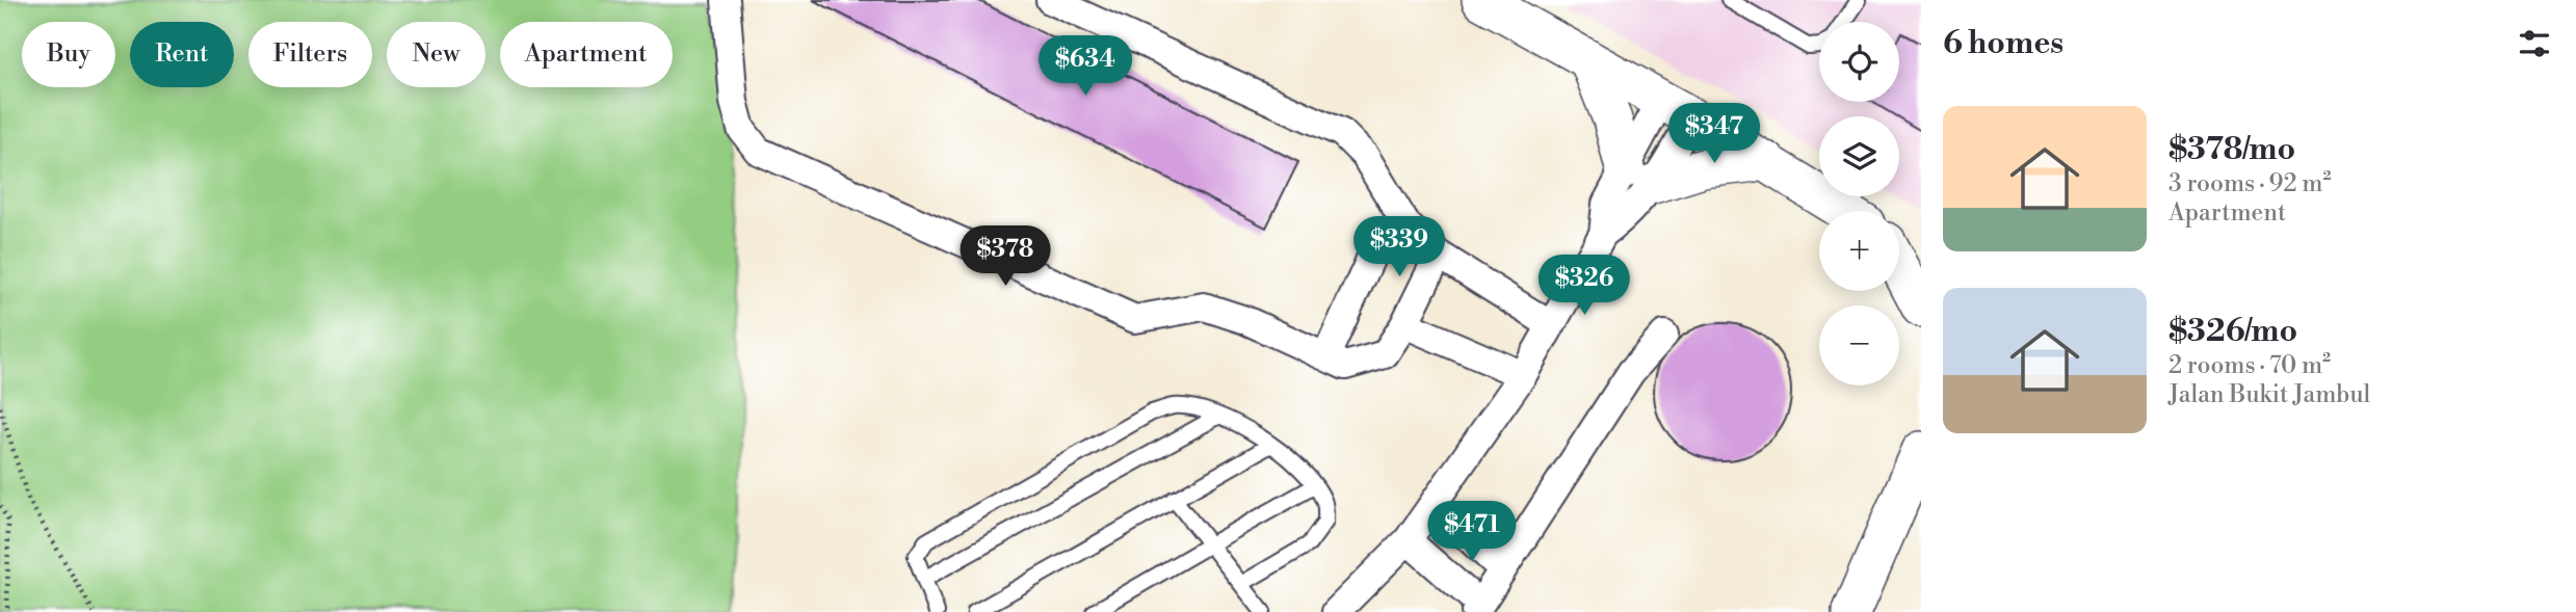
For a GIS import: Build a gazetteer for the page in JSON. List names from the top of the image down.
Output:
{
  "page": {
    "heading": "6 homes",
    "map_buttons": ["+", "−"],
    "chip": [
      "Buy",
      "Rent",
      "Filters",
      "New",
      "Apartment"
    ],
    "price": [
      "$634",
      "$347",
      "$339",
      "$378",
      "$326",
      "$471"
    ],
    "list": [
      {
        "name": "$378/mo",
        "note": "3 rooms · 92 m² · Apartment"
      },
      {
        "name": "$326/mo",
        "note": "2 rooms · 70 m² · Jalan Bukit Jambul"
      }
    ]
  }
}
